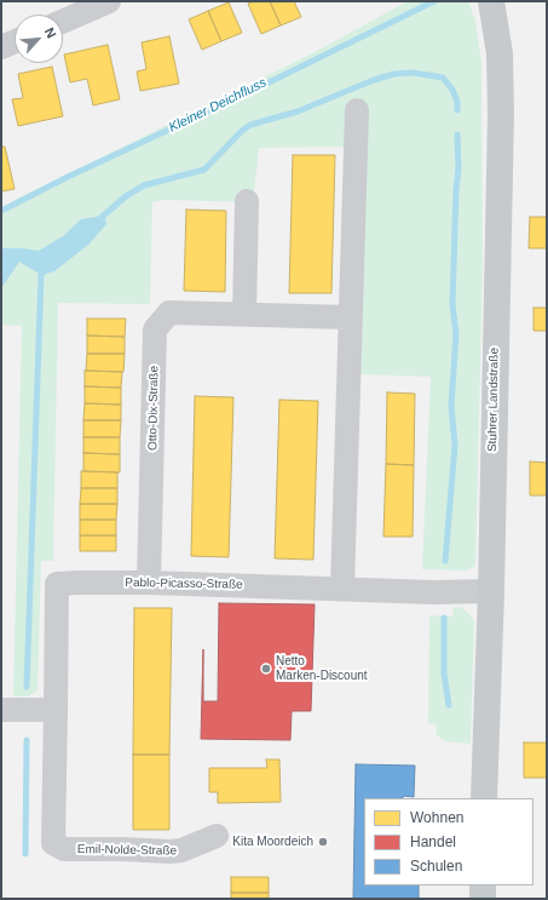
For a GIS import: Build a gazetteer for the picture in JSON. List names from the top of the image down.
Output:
{
  "streets": {
    "main road": ["Stuhrer Landstraße"],
    "street": ["Otto-Dix-Straße", "Pablo-Picasso-Straße", "Emil-Nolde-Straße"]
  },
  "crossings": [
    ["Stuhrer Landstraße", "Pablo-Picasso-Straße"],
    ["Otto-Dix-Straße", "Pablo-Picasso-Straße"],
    ["Pablo-Picasso-Straße", "Emil-Nolde-Straße"]
  ],
  "water": ["Kleiner Deichfluss"],
  "places": ["Netto Marken-Discount", "Kita Moordeich"],
  "legend": ["Wohnen", "Handel", "Schulen"],
  "north": "top right"
}
